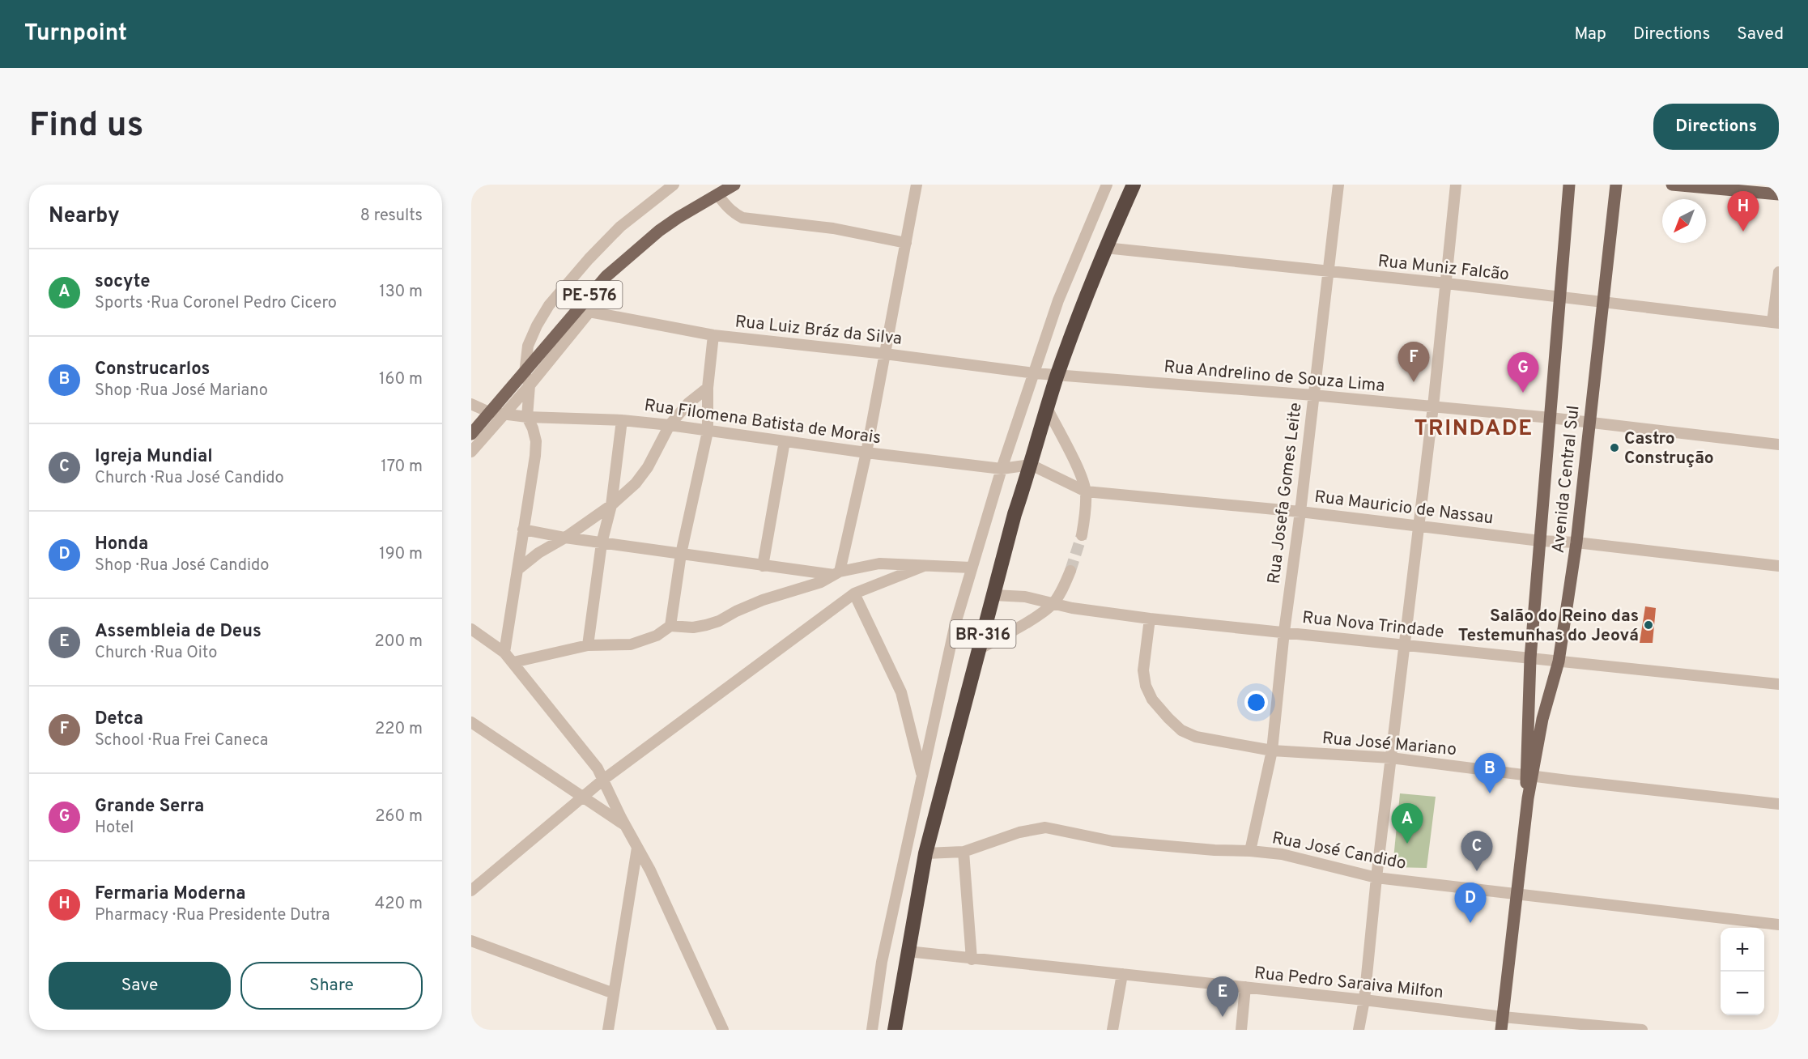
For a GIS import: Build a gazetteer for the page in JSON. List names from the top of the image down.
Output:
{
  "streets": {
    "highway": ["BR-316"],
    "main road": ["PE-576", "Avenida Central Sul"],
    "street": [
      "Rua Muniz Falcão",
      "Rua Luiz Bráz da Silva",
      "Rua Andrelino de Souza Lima",
      "Rua Filomena Batista de Morais",
      "Rua Josefa Gomes Leite",
      "Rua Mauricio de Nassau",
      "Rua Nova Trindade",
      "Rua José Mariano",
      "Rua José Candido",
      "Rua Pedro Saraiva Milfon"
    ]
  },
  "crossings": [
    ["Rua Muniz Falcão", "Avenida Central Sul"],
    ["Rua Muniz Falcão", "Rua Josefa Gomes Leite"],
    ["Rua Muniz Falcão", "BR-316"],
    ["PE-576", "Rua Luiz Bráz da Silva"],
    ["PE-576", "Rua Filomena Batista de Morais"],
    ["Rua Luiz Bráz da Silva", "Rua Andrelino de Souza Lima"],
    ["Rua Luiz Bráz da Silva", "BR-316"],
    ["Rua Andrelino de Souza Lima", "Avenida Central Sul"],
    ["Rua Andrelino de Souza Lima", "Rua Josefa Gomes Leite"],
    ["Rua Andrelino de Souza Lima", "BR-316"],
    ["Rua Filomena Batista de Morais", "Rua Mauricio de Nassau"],
    ["Rua Filomena Batista de Morais", "BR-316"],
    ["Avenida Central Sul", "Rua Mauricio de Nassau"],
    ["Avenida Central Sul", "Rua Nova Trindade"],
    ["Avenida Central Sul", "Rua José Mariano"],
    ["Rua Josefa Gomes Leite", "Rua Mauricio de Nassau"],
    ["Rua Josefa Gomes Leite", "Rua Nova Trindade"],
    ["Rua Josefa Gomes Leite", "Rua José Mariano"],
    ["Rua Josefa Gomes Leite", "Rua José Candido"],
    ["Rua Mauricio de Nassau", "BR-316"],
    ["Rua Nova Trindade", "BR-316"],
    ["Rua Nova Trindade", "Rua José Mariano"],
    ["BR-316", "Rua José Candido"],
    ["BR-316", "Rua Pedro Saraiva Milfon"]
  ],
  "districts": ["TRINDADE"],
  "places": ["Castro Construção", "Salão do Reino das Testemunhas do Jeová"],
  "north": "bottom left",
  "page": {
    "header": "Turnpoint",
    "nav": ["Map", "Directions", "Saved"],
    "buttons": [
      "Directions",
      ["Save", "Share"]
    ],
    "title": "Find us",
    "heading": ["Nearby", "8 results"],
    "pins": [
      "H",
      "F",
      "G",
      "B",
      "A",
      "C",
      "D",
      "E"
    ],
    "list": [
      {
        "mark": "A",
        "name": "socyte",
        "note": "Sports · Rua Coronel Pedro Cicero",
        "value": "130 m"
      },
      {
        "mark": "B",
        "name": "Construcarlos",
        "note": "Shop · Rua José Mariano",
        "value": "160 m"
      },
      {
        "mark": "C",
        "name": "Igreja Mundial",
        "note": "Church · Rua José Candido",
        "value": "170 m"
      },
      {
        "mark": "D",
        "name": "Honda",
        "note": "Shop · Rua José Candido",
        "value": "190 m"
      },
      {
        "mark": "E",
        "name": "Assembleia de Deus",
        "note": "Church · Rua Oito",
        "value": "200 m"
      },
      {
        "mark": "F",
        "name": "Detca",
        "note": "School · Rua Frei Caneca",
        "value": "220 m"
      },
      {
        "mark": "G",
        "name": "Grande Serra",
        "note": "Hotel",
        "value": "260 m"
      },
      {
        "mark": "H",
        "name": "Fermaria Moderna",
        "note": "Pharmacy · Rua Presidente Dutra",
        "value": "420 m"
      }
    ],
    "map_buttons": ["+", "−"]
  }
}
